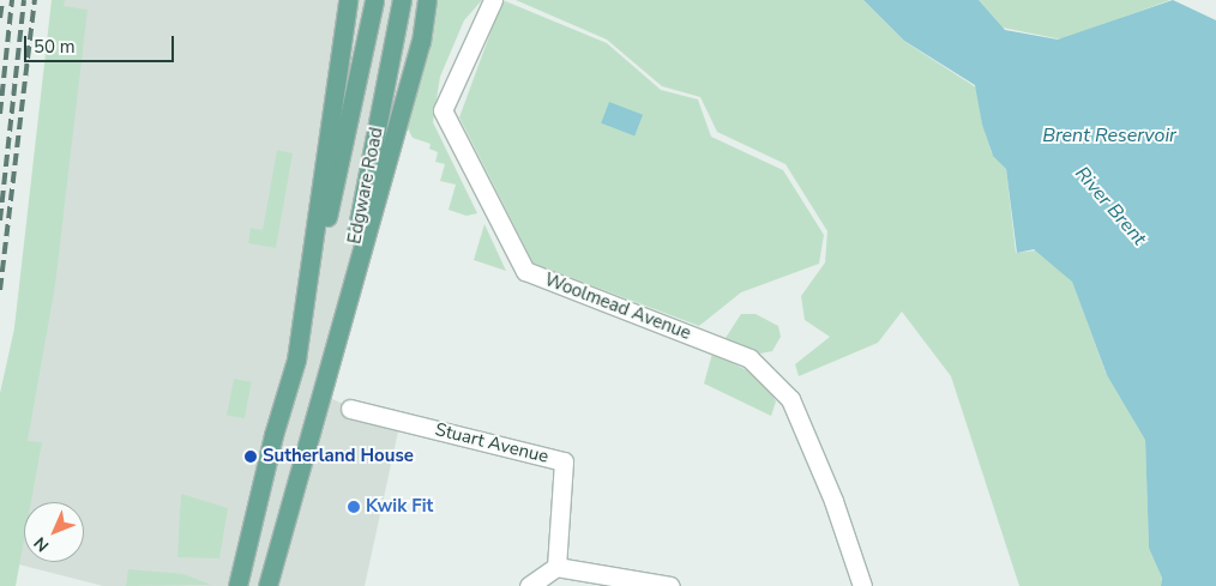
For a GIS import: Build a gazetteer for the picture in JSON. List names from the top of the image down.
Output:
{
  "streets": {
    "main road": ["Edgware Road"],
    "street": ["Woolmead Avenue", "Stuart Avenue"]
  },
  "water": ["Brent Reservoir", "River Brent"],
  "places": ["Sutherland House", "Kwik Fit"],
  "scale_bar": "50 m",
  "north": "bottom left"
}
